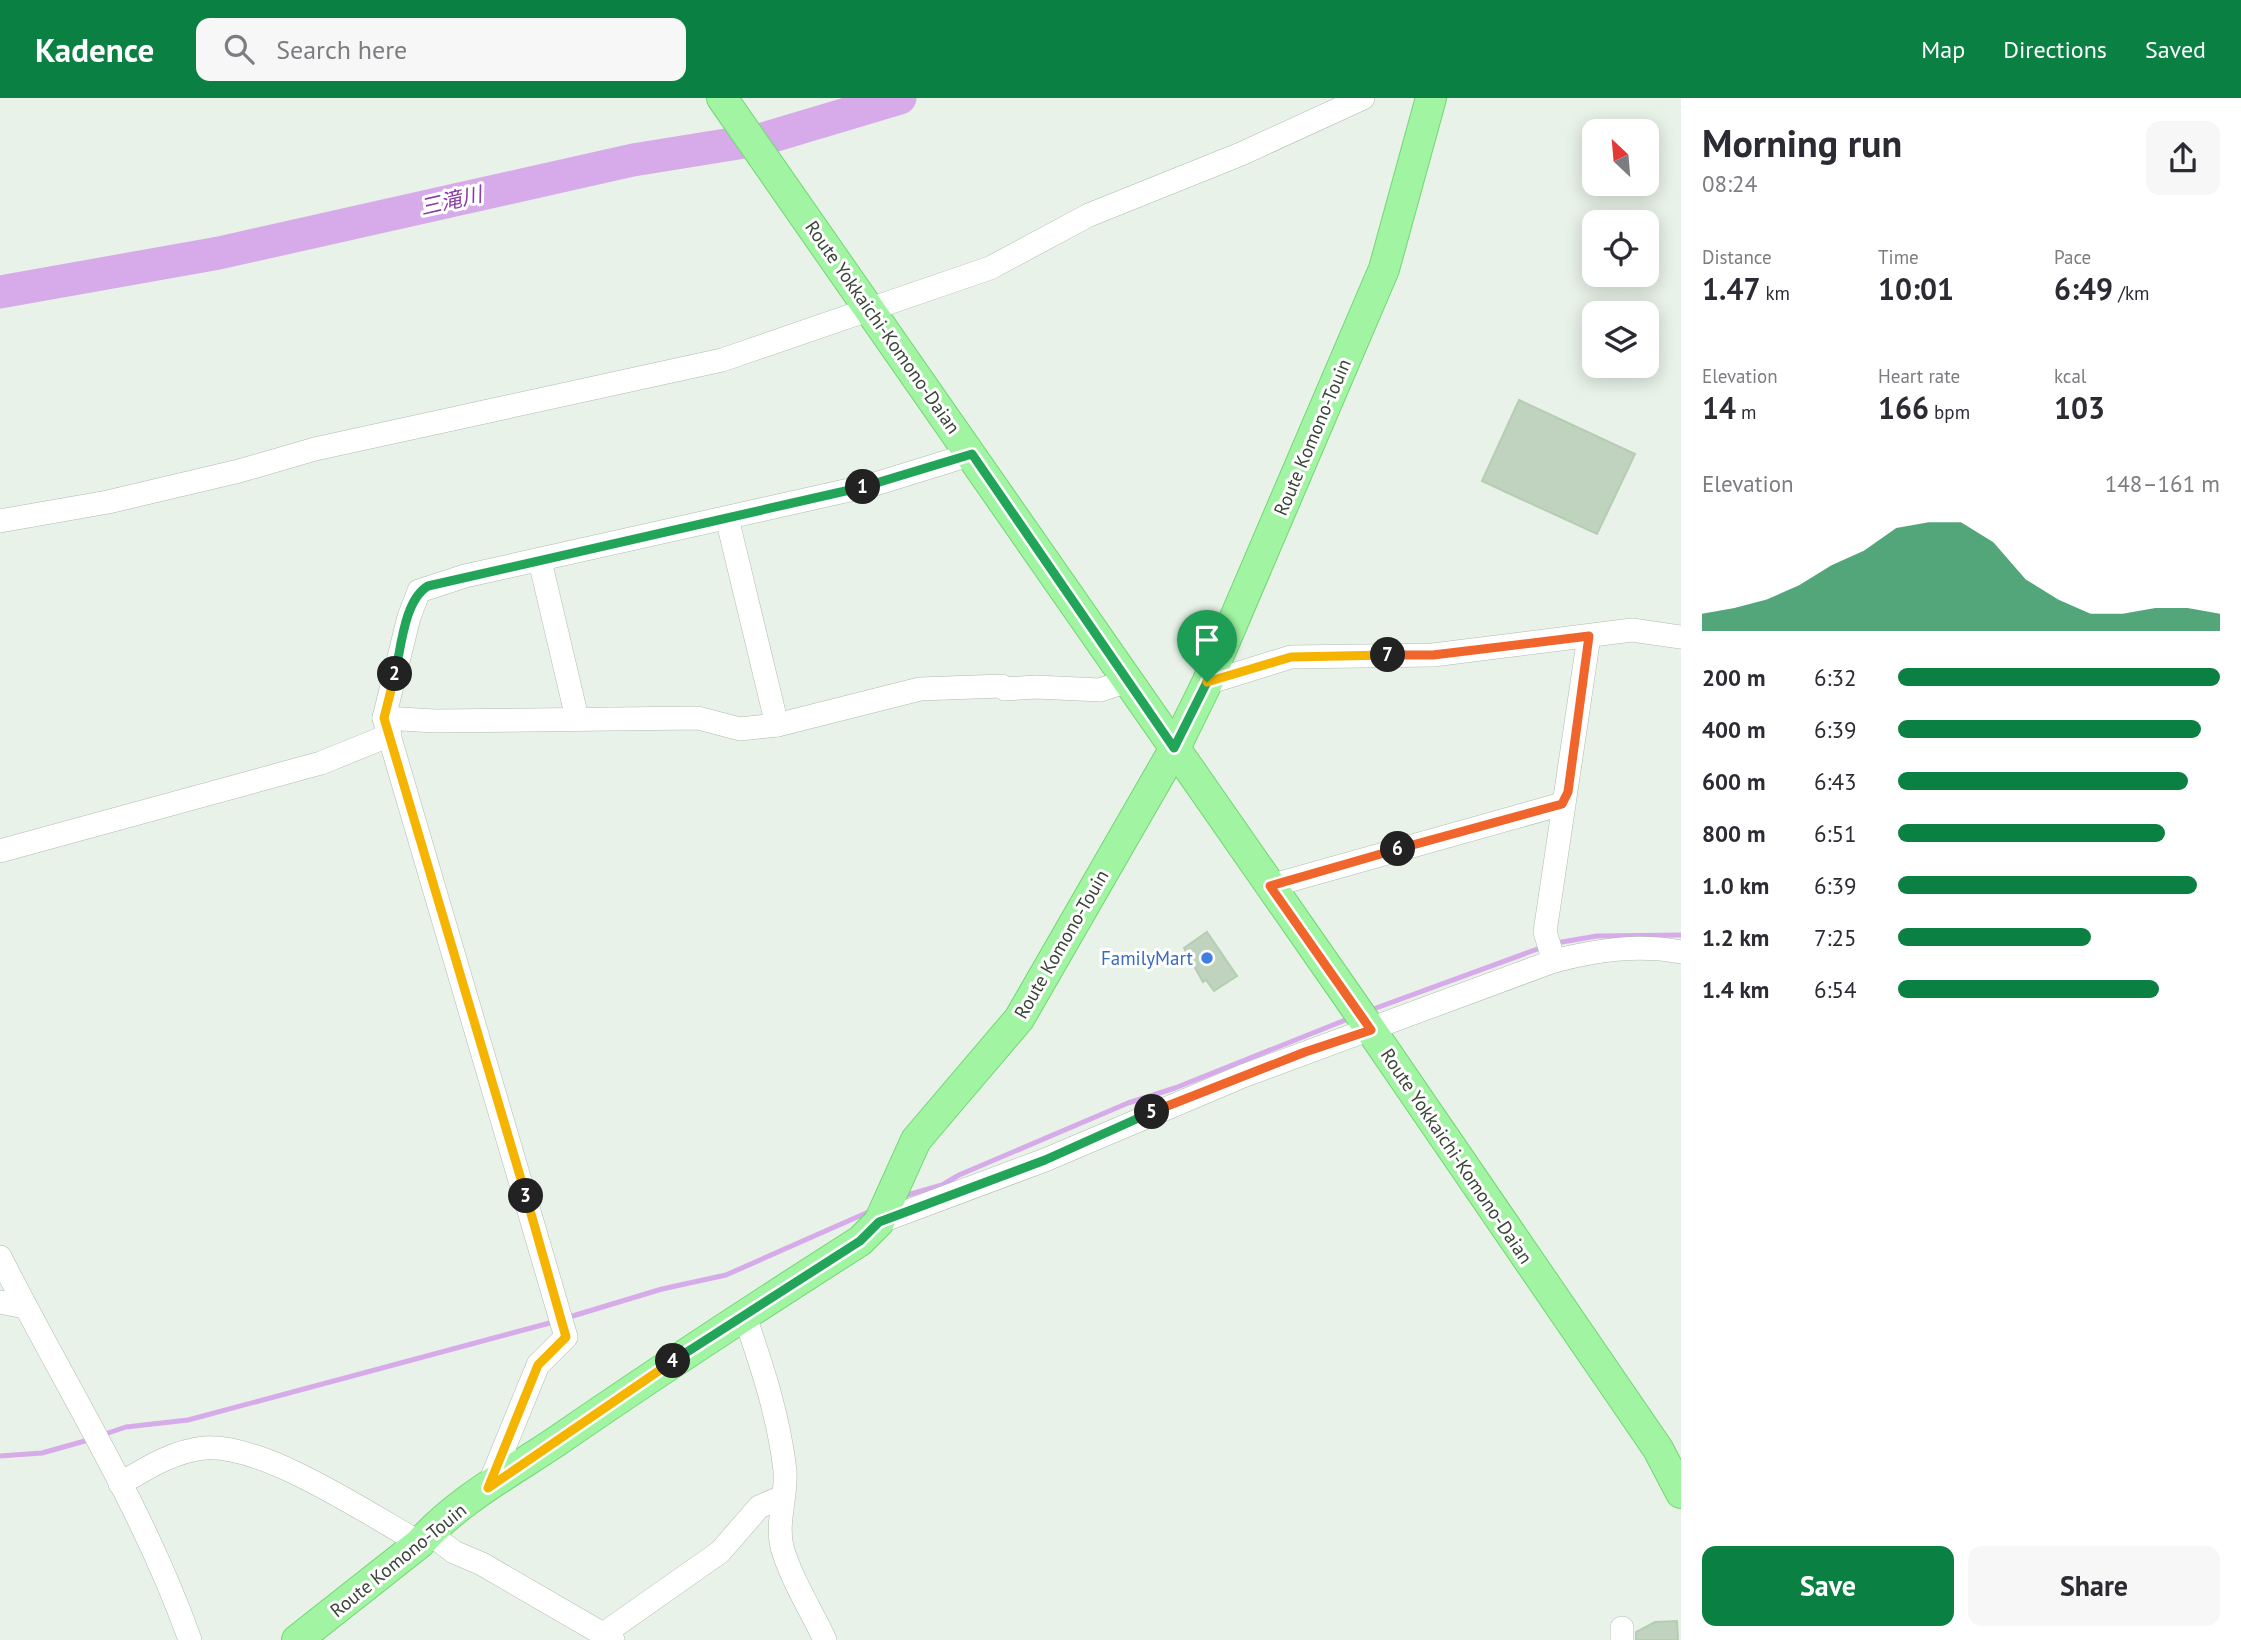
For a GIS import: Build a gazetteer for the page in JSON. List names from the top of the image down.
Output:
{
  "streets": {
    "main road": ["Route Yokkaichi-Komono-Daian", "Route Komono-Touin"]
  },
  "crossings": [
    ["Route Yokkaichi-Komono-Daian", "Route Komono-Touin"]
  ],
  "water": ["三滝川"],
  "places": ["FamilyMart"],
  "north": "top left",
  "page": {
    "header": "Kadence",
    "search": "Search here",
    "nav": ["Map", "Directions", "Saved"],
    "heading": ["Morning run", "08:24"],
    "stats": [
      ["Distance", "1.47 km"],
      ["Time", "10:01"],
      ["Pace", "6:49 /km"],
      ["Elevation", "14 m"],
      ["Heart rate", "166 bpm"],
      ["kcal", "103"]
    ],
    "chart": ["Elevation", "148–161 m"],
    "pins": [
      "1",
      "7",
      "2",
      "6",
      "5",
      "3",
      "4"
    ],
    "list": [
      {
        "name": "200 m",
        "note": "6:32"
      },
      {
        "name": "400 m",
        "note": "6:39"
      },
      {
        "name": "600 m",
        "note": "6:43"
      },
      {
        "name": "800 m",
        "note": "6:51"
      },
      {
        "name": "1.0 km",
        "note": "6:39"
      },
      {
        "name": "1.2 km",
        "note": "7:25"
      },
      {
        "name": "1.4 km",
        "note": "6:54"
      }
    ],
    "buttons": ["Save", "Share"]
  }
}
